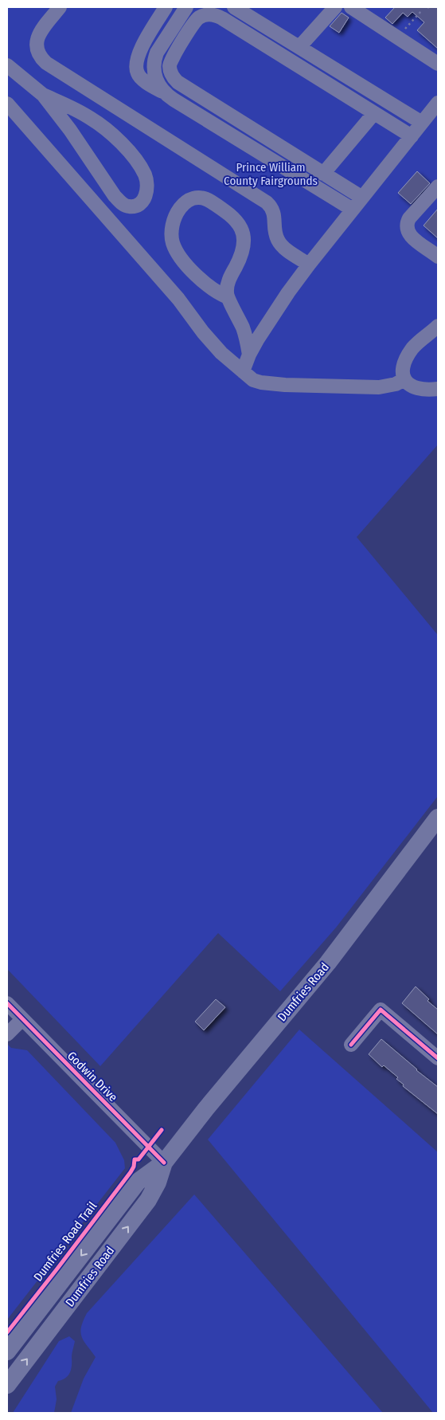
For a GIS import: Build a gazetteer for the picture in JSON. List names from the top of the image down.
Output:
{
  "streets": {
    "main road": ["Dumfries Road"],
    "street": ["Godwin Drive"],
    "cycle path": ["Dumfries Road Trail"]
  },
  "crossings": [
    ["Dumfries Road", "Godwin Drive"]
  ],
  "parks": ["Prince William County Fairgrounds"]
}
